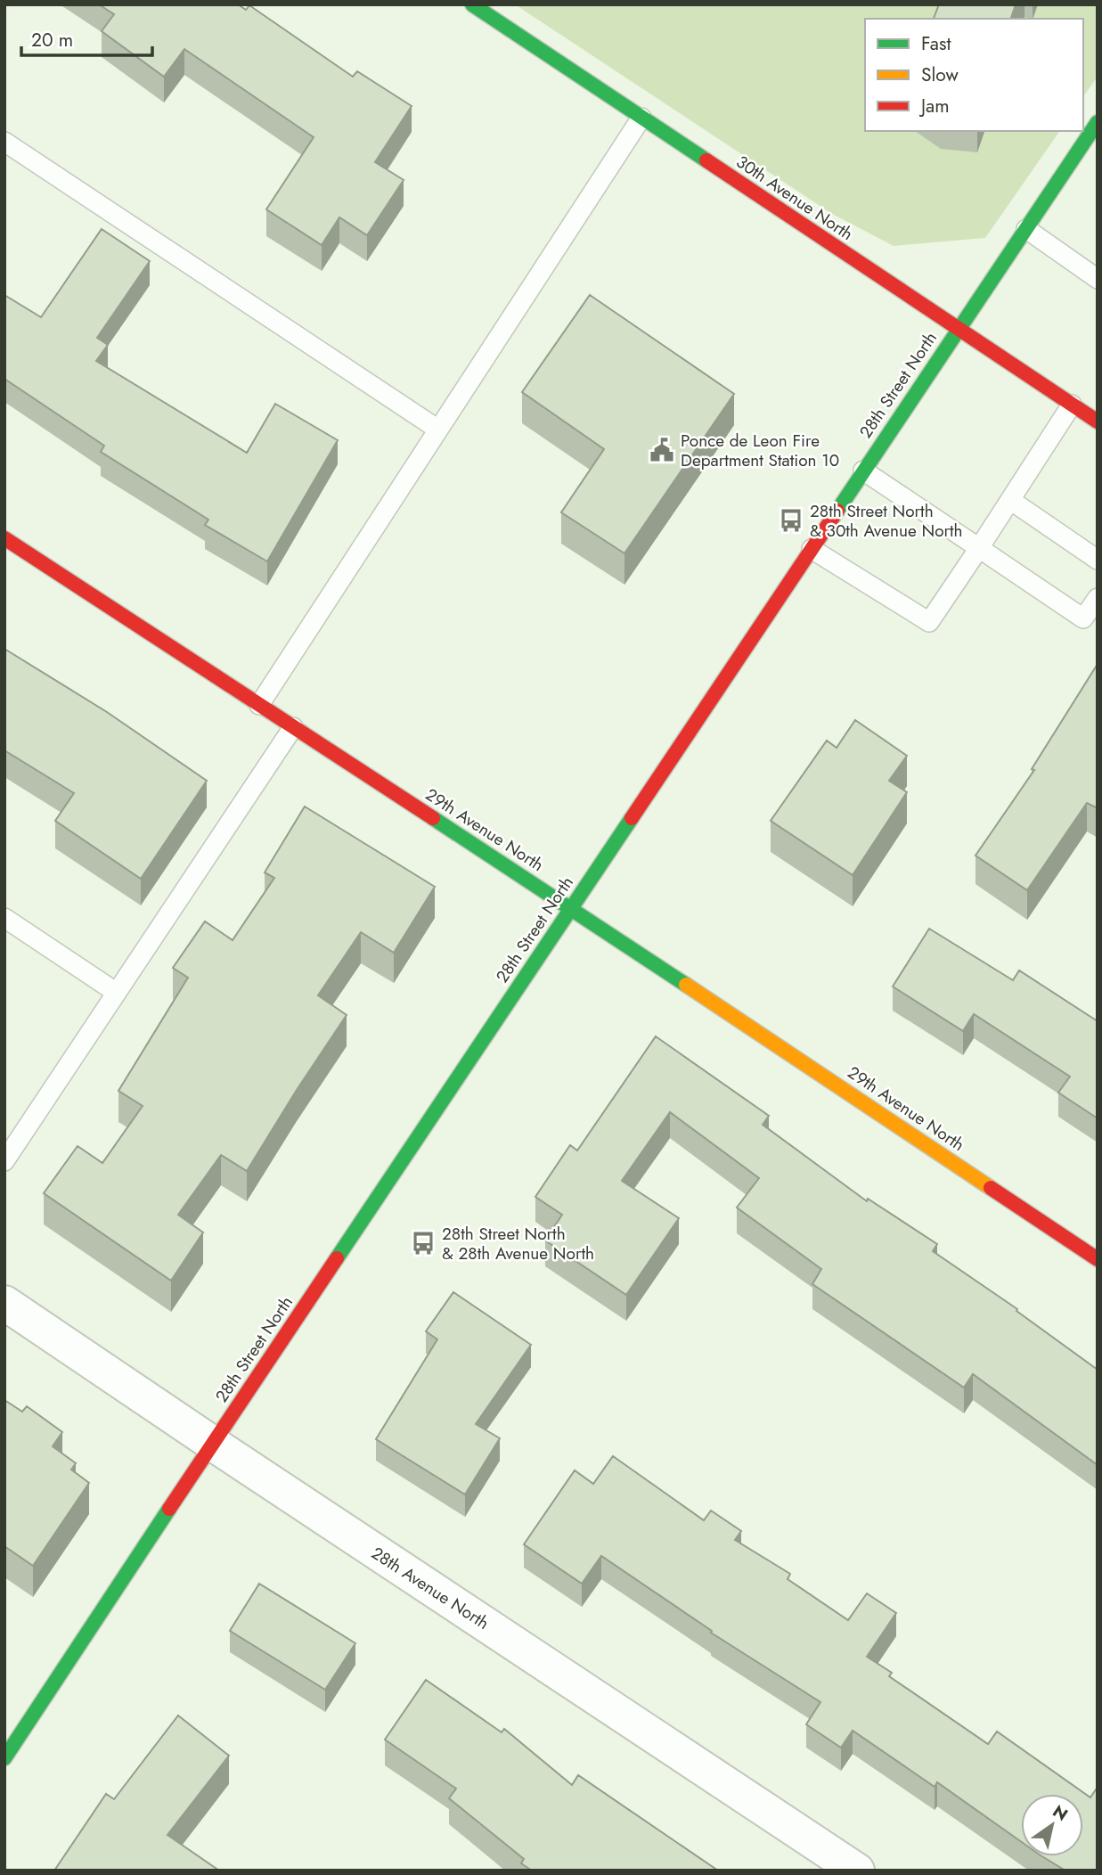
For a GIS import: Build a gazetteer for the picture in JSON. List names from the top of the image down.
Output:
{
  "streets": {
    "street": [
      "30th Avenue North",
      "28th Street North",
      "29th Avenue North",
      "28th Avenue North"
    ]
  },
  "crossings": [
    ["30th Avenue North", "28th Street North"],
    ["28th Street North", "29th Avenue North"],
    ["28th Street North", "28th Avenue North"]
  ],
  "places": {
    "public building": ["Ponce de Leon Fire Department Station 10"],
    "bus stop": ["28th Street North & 30th Avenue North", "28th Street North & 28th Avenue North"]
  },
  "legend": ["Fast", "Slow", "Jam"],
  "scale_bar": "20 m",
  "north": "top right"
}
